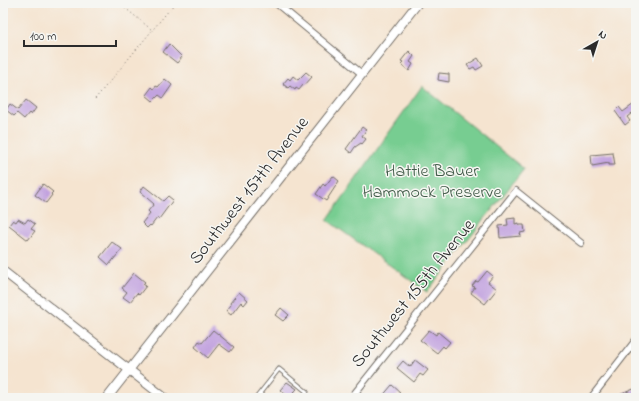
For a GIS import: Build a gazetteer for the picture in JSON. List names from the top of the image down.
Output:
{
  "streets": {
    "street": ["Southwest 157th Avenue", "Southwest 155th Avenue"]
  },
  "parks": ["Hattie Bauer Hammock Preserve"],
  "scale_bar": "100 m",
  "north": "top right"
}
